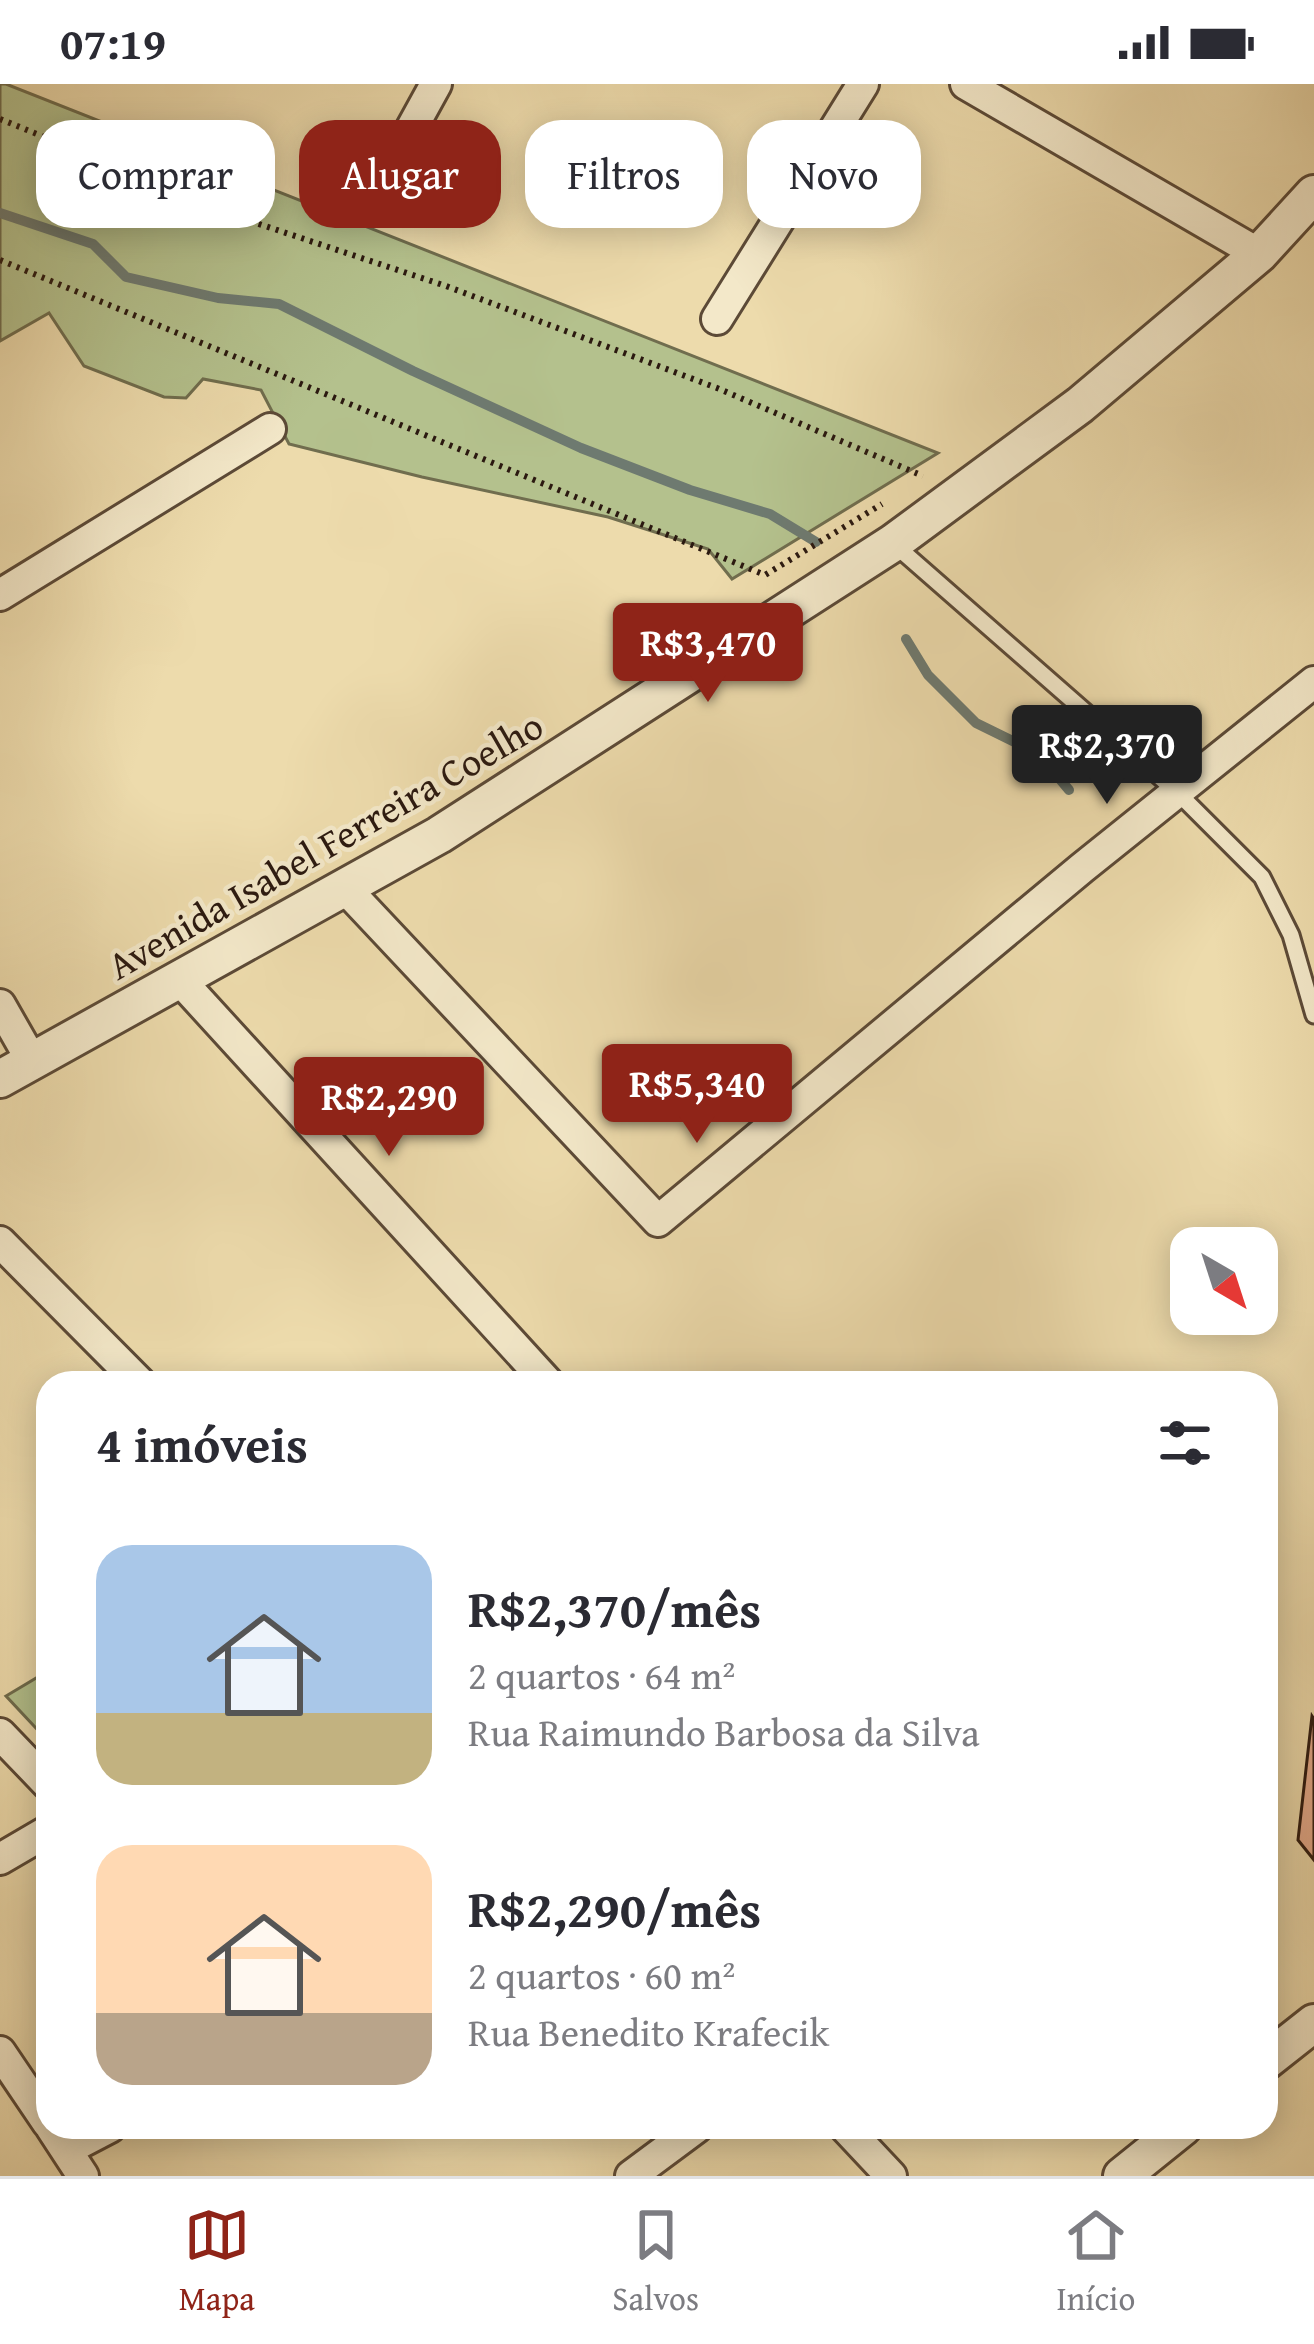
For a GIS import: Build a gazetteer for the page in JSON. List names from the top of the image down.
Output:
{
  "streets": {
    "street": ["Avenida Isabel Ferreira Coelho"]
  },
  "north": "bottom right",
  "page": {
    "status": "07:19",
    "chip": [
      "Comprar",
      "Alugar",
      "Filtros",
      "Novo"
    ],
    "price": [
      "R$3,470",
      "R$2,370",
      "R$5,340",
      "R$2,290"
    ],
    "heading": "4 imóveis",
    "list": [
      {
        "name": "R$2,370/mês",
        "note": "2 quartos · 64 m² · Rua Raimundo Barbosa da Silva"
      },
      {
        "name": "R$2,290/mês",
        "note": "2 quartos · 60 m² · Rua Benedito Krafecik"
      }
    ],
    "tabs": ["Mapa", "Salvos", "Início"]
  }
}
